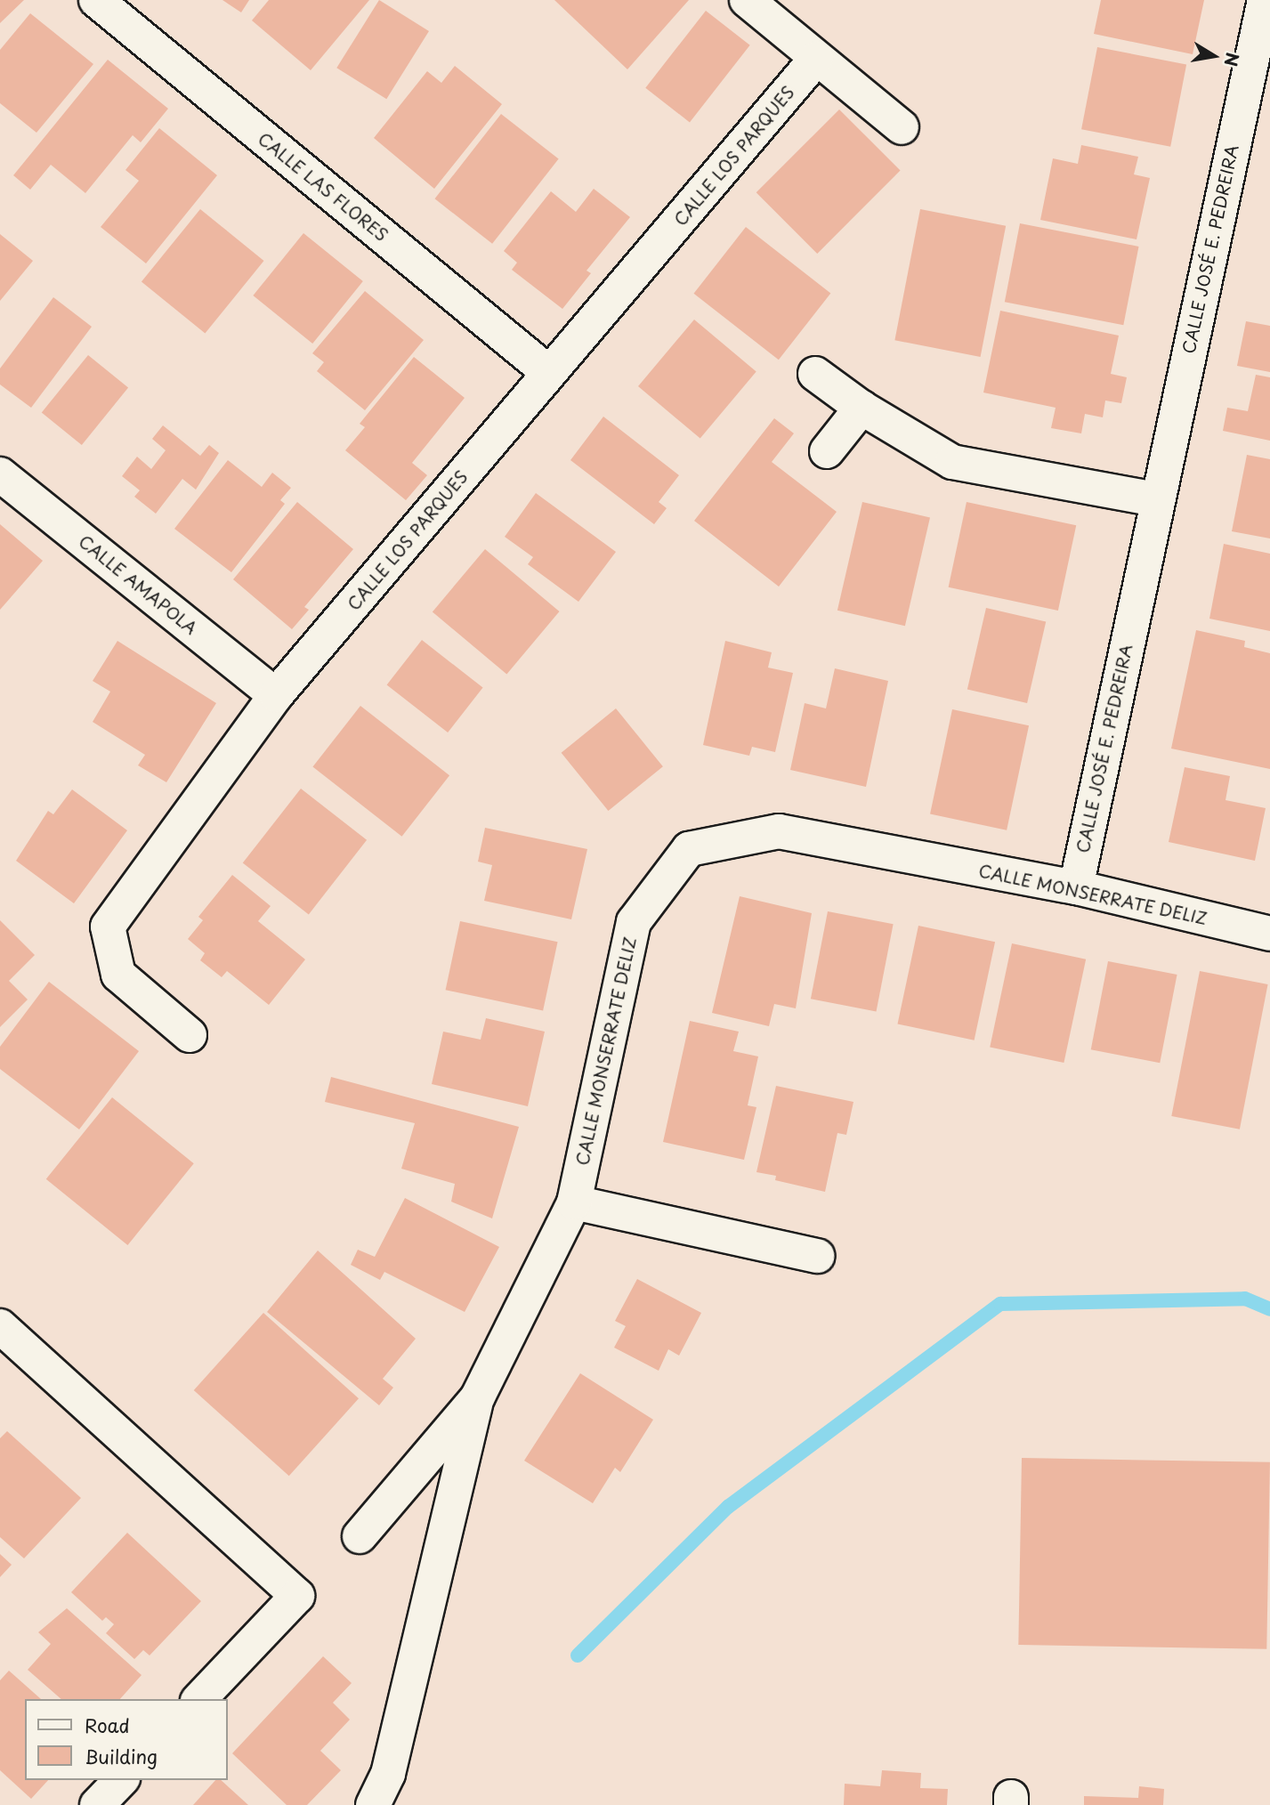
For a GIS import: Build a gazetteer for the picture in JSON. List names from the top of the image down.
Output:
{
  "streets": {
    "street": [
      "CALLE LOS PARQUES",
      "CALLE LAS FLORES",
      "CALLE JOSÉ E. PEDREIRA",
      "CALLE AMAPOLA",
      "CALLE MONSERRATE DELIZ"
    ]
  },
  "crossings": [
    ["CALLE LOS PARQUES", "CALLE LAS FLORES"],
    ["CALLE LOS PARQUES", "CALLE AMAPOLA"],
    ["CALLE JOSÉ E. PEDREIRA", "CALLE MONSERRATE DELIZ"]
  ],
  "legend": ["Road", "Building"],
  "north": "right"
}
